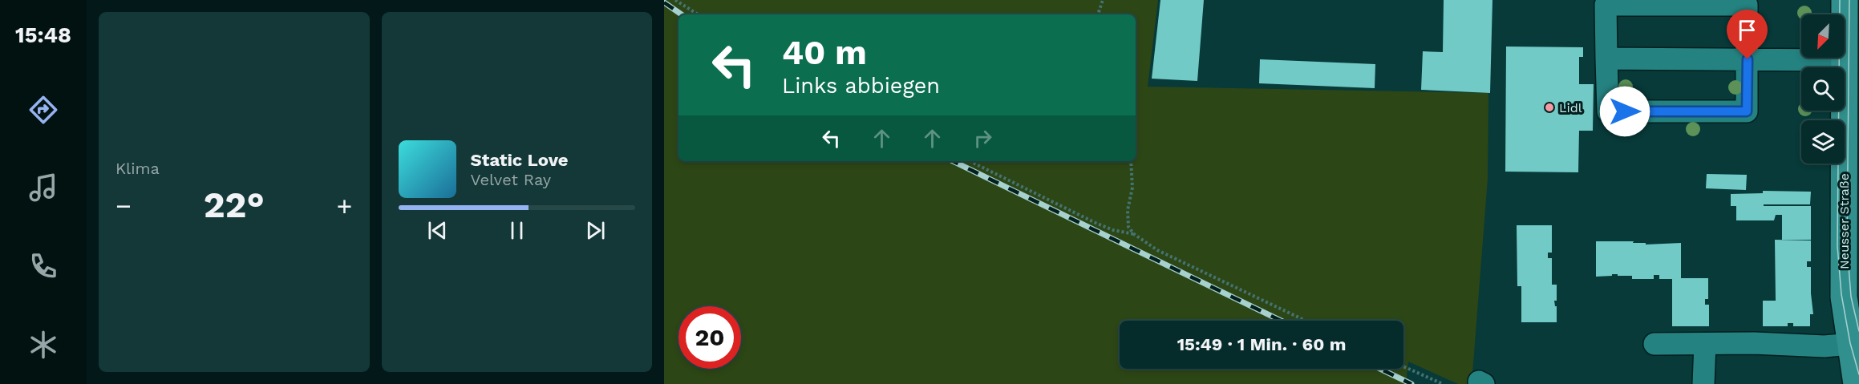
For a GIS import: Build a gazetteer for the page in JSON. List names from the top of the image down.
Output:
{
  "streets": {
    "main road": ["Neusser Straße"]
  },
  "places": ["Lidl"],
  "north": "bottom left",
  "page": {
    "tabs": "15:48",
    "tile": "Klima",
    "turn": ["40 m", "Links abbiegen"],
    "song": ["Static Love", "Velvet Ray"],
    "heat": ["−", "22°", "+"],
    "limit": "20",
    "trip": "15:49 · 1 Min. · 60 m"
  }
}
